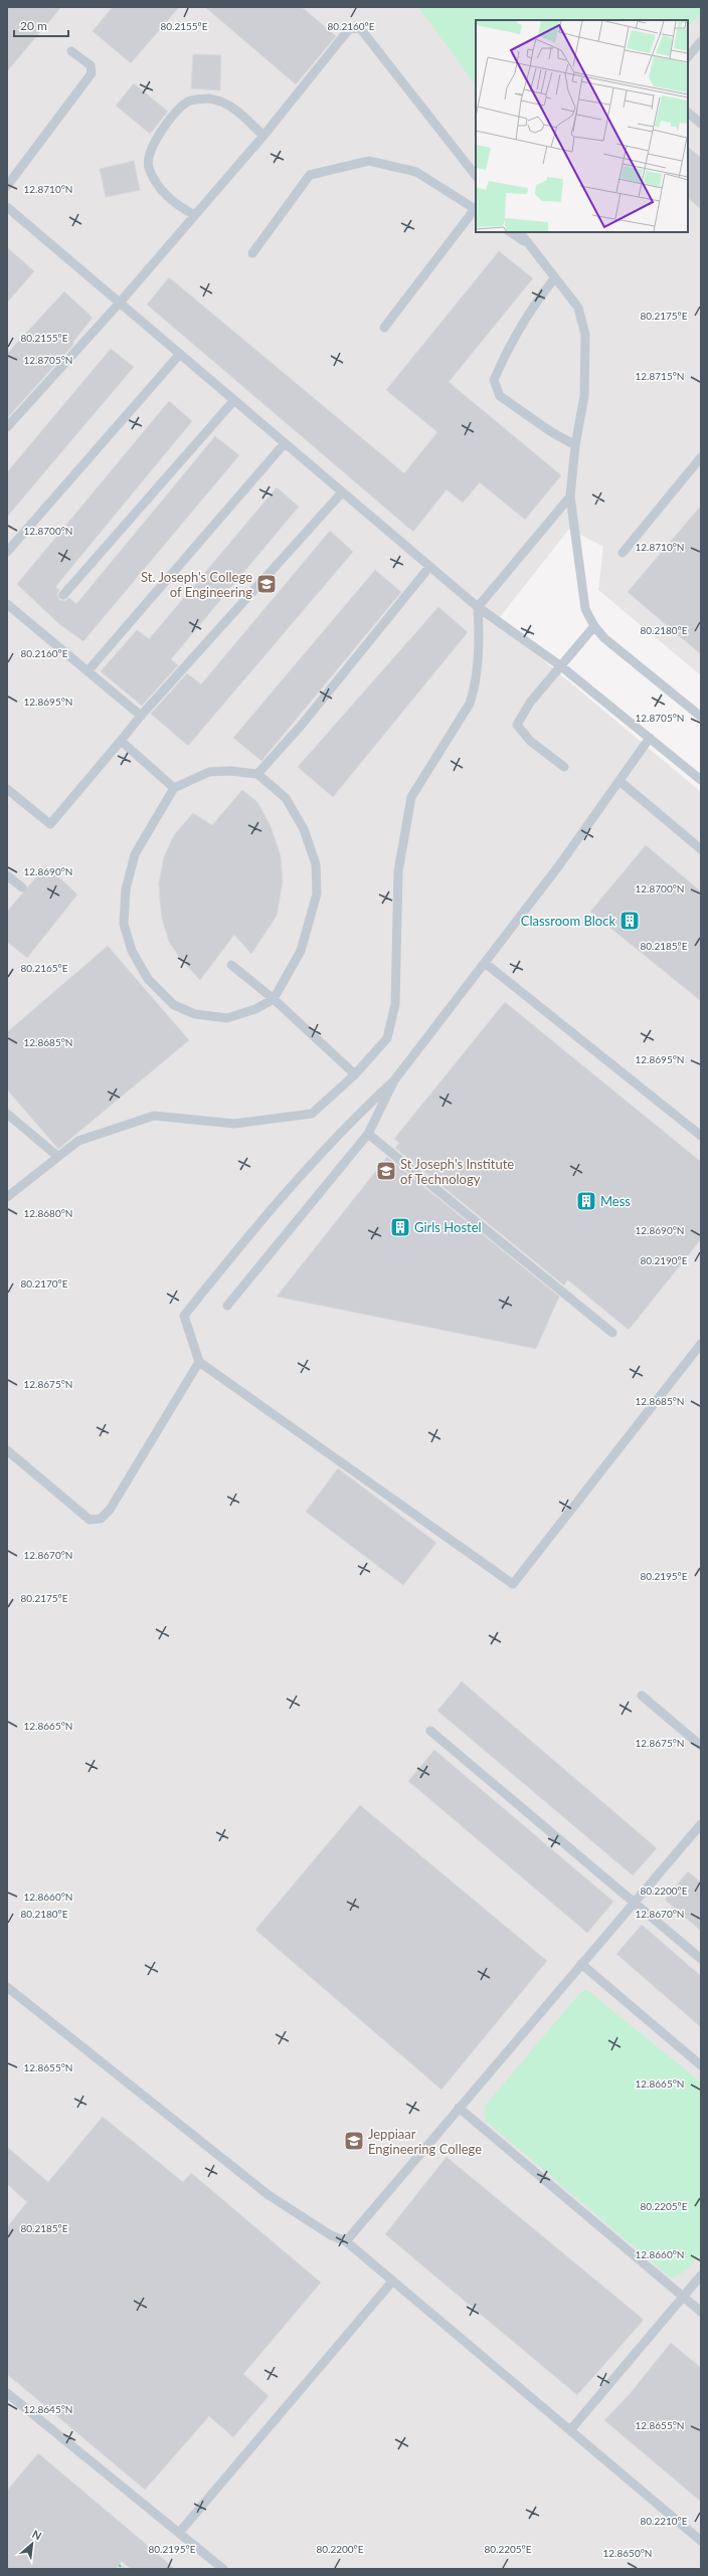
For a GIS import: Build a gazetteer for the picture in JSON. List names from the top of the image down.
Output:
{
  "places": {
    "school or university": ["St. Joseph's College of Engineering", "St Joseph's Institute of Technology", "Jeppiaar Engineering College"],
    "building": ["Classroom Block", "Mess", "Girls Hostel"]
  },
  "scale_bar": "20 m",
  "north": "top right",
  "coordinates": [
    "80.2155°E",
    "80.2160°E",
    "12.8710°N",
    "80.2175°E",
    "12.8705°N",
    "12.8715°N",
    "12.8700°N",
    "80.2180°E",
    "12.8695°N",
    "12.8690°N",
    "80.2185°E",
    "80.2165°E",
    "12.8685°N",
    "12.8680°N",
    "80.2190°E",
    "80.2170°E",
    "12.8675°N",
    "12.8670°N",
    "80.2195°E",
    "12.8665°N",
    "80.2200°E",
    "12.8660°N",
    "12.8655°N",
    "80.2205°E",
    "12.8645°N",
    "80.2210°E",
    "12.8650°N"
  ]
}
